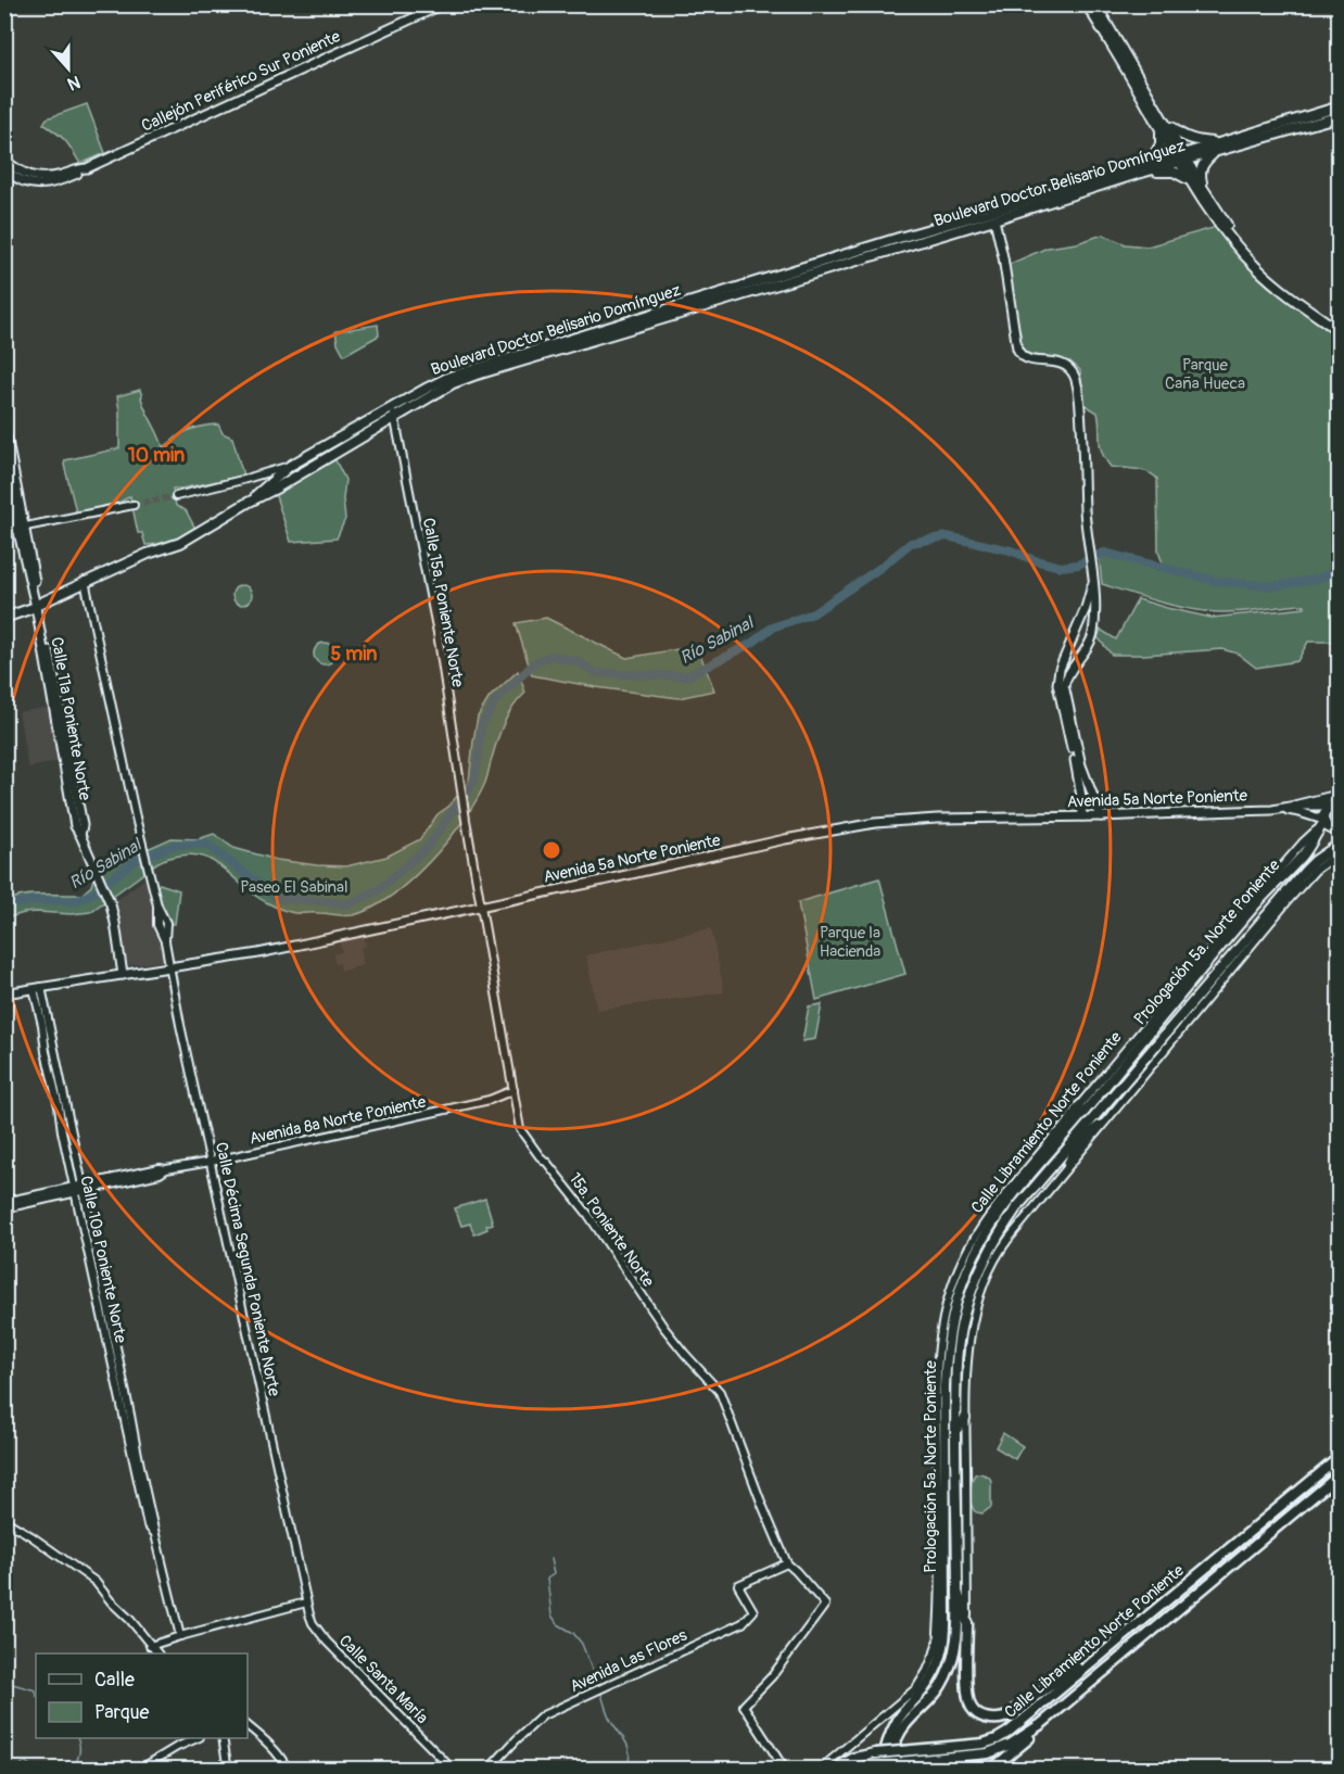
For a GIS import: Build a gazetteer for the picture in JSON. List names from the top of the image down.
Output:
{
  "streets": {
    "highway": ["Calle Libramiento Norte Poniente"],
    "main road": [
      "Callejón Periférico Sur Poniente",
      "Boulevard Doctor Belisario Domínguez",
      "Calle 11a Poniente Norte",
      "Avenida 5a Norte Poniente",
      "Prologación 5a. Norte Poniente"
    ],
    "street": [
      "Calle 15a. Poniente Norte",
      "Avenida 8a Norte Poniente",
      "15a. Poniente Norte",
      "Calle 10a Poniente Norte",
      "Calle Décima Segunda Poniente Norte",
      "Avenida Las Flores",
      "Calle Santa María"
    ]
  },
  "crossings": [
    ["Boulevard Doctor Belisario Domínguez", "Calle 15a. Poniente Norte"],
    ["Calle 15a. Poniente Norte", "15a. Poniente Norte"],
    ["Calle 11a Poniente Norte", "Avenida 5a Norte Poniente"],
    ["Avenida 5a Norte Poniente", "Prologación 5a. Norte Poniente"],
    ["Avenida 5a Norte Poniente", "Calle Libramiento Norte Poniente"],
    ["Avenida 5a Norte Poniente", "15a. Poniente Norte"],
    ["Avenida 5a Norte Poniente", "Calle 10a Poniente Norte"],
    ["Avenida 5a Norte Poniente", "Calle Décima Segunda Poniente Norte"],
    ["Prologación 5a. Norte Poniente", "Calle Libramiento Norte Poniente"],
    ["Avenida 8a Norte Poniente", "15a. Poniente Norte"],
    ["Avenida 8a Norte Poniente", "Calle 10a Poniente Norte"],
    ["Avenida 8a Norte Poniente", "Calle Décima Segunda Poniente Norte"],
    ["15a. Poniente Norte", "Avenida Las Flores"],
    ["Calle Décima Segunda Poniente Norte", "Calle Santa María"]
  ],
  "water": ["Río Sabinal"],
  "parks": ["Parque Caña Hueca", "Paseo El Sabinal", "Parque la Hacienda"],
  "legend": ["Calle", "Parque"],
  "north": "bottom",
  "rings": ["10 min", "5 min"]
}
